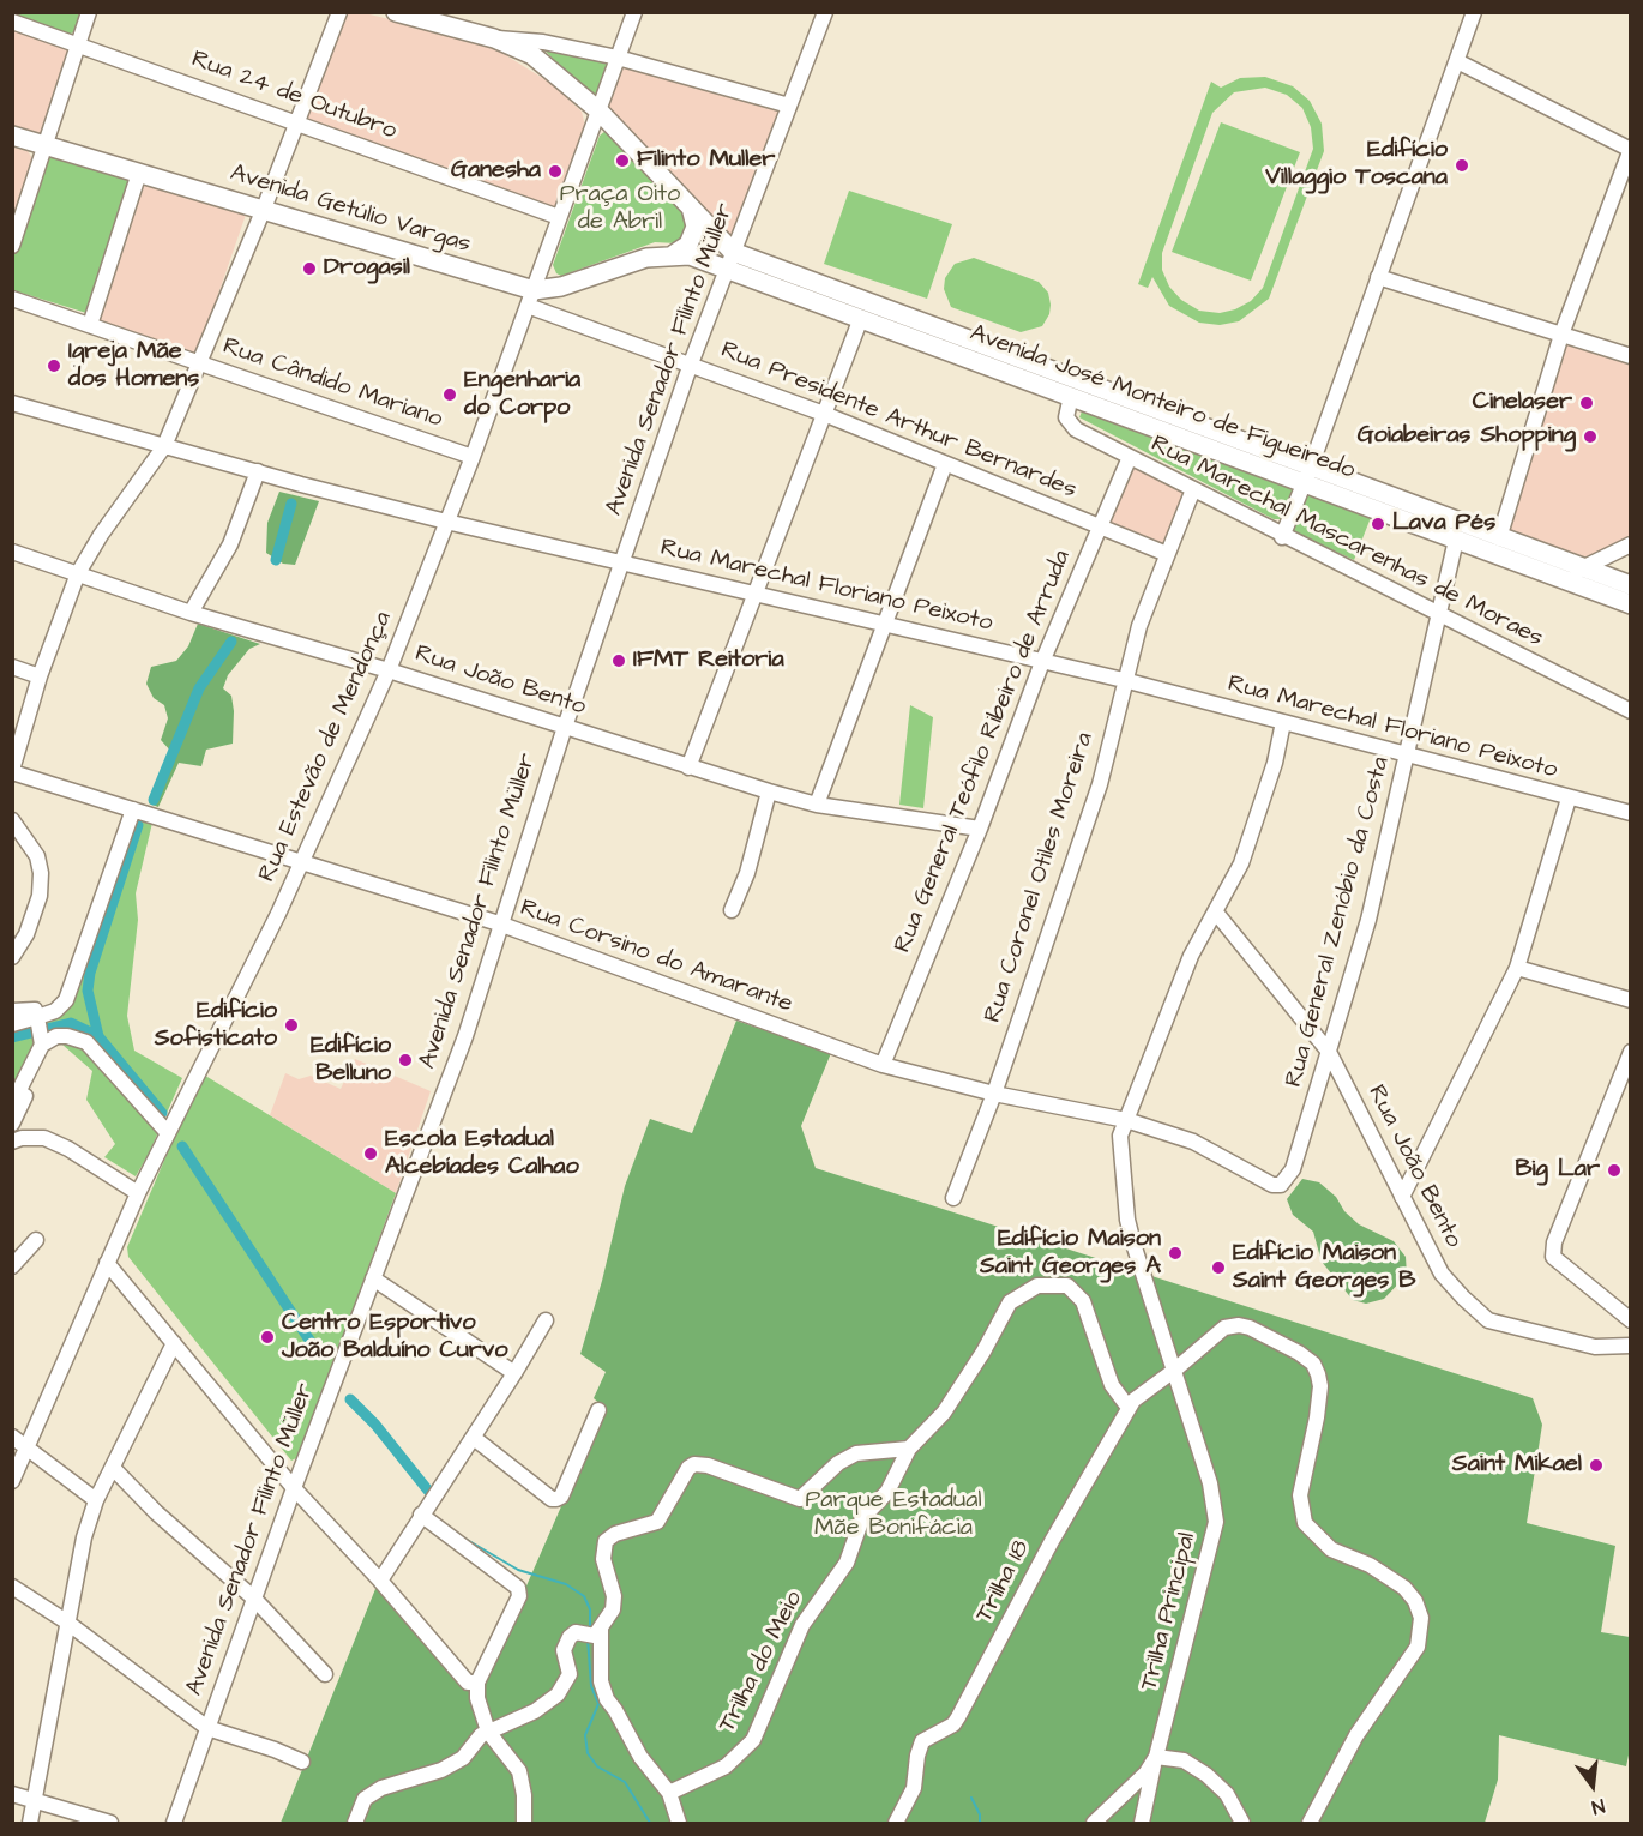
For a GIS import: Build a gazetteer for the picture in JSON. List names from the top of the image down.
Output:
{
  "streets": {
    "main road": ["Avenida Getúlio Vargas", "Avenida José Monteiro de Figueiredo"],
    "street": [
      "Rua 24 de Outubro",
      "Avenida Senador Filinto Müller",
      "Rua Cândido Mariano",
      "Rua Presidente Arthur Bernardes",
      "Rua Marechal Mascarenhas de Moraes",
      "Rua Marechal Floriano Peixoto",
      "Rua João Bento",
      "Rua Estevão de Mendonça",
      "Rua General Teófilo Ribeiro de Arruda",
      "Rua Coronel Otiles Moreira",
      "Rua General Zenóbio da Costa",
      "Rua Corsino do Amarante",
      "Trilha 18",
      "Trilha Principal",
      "Trilha do Meio"
    ]
  },
  "crossings": [
    ["Rua 24 de Outubro", "Rua Estevão de Mendonça"],
    ["Avenida Getúlio Vargas", "Avenida José Monteiro de Figueiredo"],
    ["Avenida Getúlio Vargas", "Rua Presidente Arthur Bernardes"],
    ["Avenida Getúlio Vargas", "Rua Estevão de Mendonça"],
    ["Avenida Senador Filinto Müller", "Avenida José Monteiro de Figueiredo"],
    ["Avenida Senador Filinto Müller", "Rua Presidente Arthur Bernardes"],
    ["Avenida Senador Filinto Müller", "Rua Marechal Floriano Peixoto"],
    ["Avenida Senador Filinto Müller", "Rua João Bento"],
    ["Avenida Senador Filinto Müller", "Rua Corsino do Amarante"],
    ["Rua Cândido Mariano", "Rua Estevão de Mendonça"],
    ["Avenida José Monteiro de Figueiredo", "Rua Marechal Mascarenhas de Moraes"],
    ["Avenida José Monteiro de Figueiredo", "Rua General Zenóbio da Costa"],
    ["Rua Presidente Arthur Bernardes", "Rua Estevão de Mendonça"],
    ["Rua Presidente Arthur Bernardes", "Rua General Teófilo Ribeiro de Arruda"],
    ["Rua Presidente Arthur Bernardes", "Rua Coronel Otiles Moreira"],
    ["Rua Marechal Mascarenhas de Moraes", "Rua General Teófilo Ribeiro de Arruda"],
    ["Rua Marechal Mascarenhas de Moraes", "Rua Coronel Otiles Moreira"],
    ["Rua Marechal Mascarenhas de Moraes", "Rua General Zenóbio da Costa"],
    ["Rua Marechal Floriano Peixoto", "Rua Estevão de Mendonça"],
    ["Rua Marechal Floriano Peixoto", "Rua General Teófilo Ribeiro de Arruda"],
    ["Rua Marechal Floriano Peixoto", "Rua Coronel Otiles Moreira"],
    ["Rua Marechal Floriano Peixoto", "Rua General Zenóbio da Costa"],
    ["Rua Marechal Floriano Peixoto", "Trilha Principal"],
    ["Rua João Bento", "Rua Estevão de Mendonça"],
    ["Rua João Bento", "Rua General Teófilo Ribeiro de Arruda"],
    ["Rua João Bento", "Rua General Zenóbio da Costa"],
    ["Rua João Bento", "Trilha Principal"],
    ["Rua Estevão de Mendonça", "Rua Corsino do Amarante"],
    ["Rua General Teófilo Ribeiro de Arruda", "Rua Corsino do Amarante"],
    ["Rua Coronel Otiles Moreira", "Rua Corsino do Amarante"],
    ["Rua General Zenóbio da Costa", "Rua Corsino do Amarante"],
    ["Rua Corsino do Amarante", "Trilha Principal"],
    ["Trilha 18", "Trilha Principal"],
    ["Trilha 18", "Trilha do Meio"]
  ],
  "parks": ["Praça Oito de Abril", "Parque Estadual Mãe Bonifácia"],
  "places": [
    "Filinto Muller",
    "Edifício Villaggio Toscana",
    "Ganesha",
    "Drogasil",
    "Igreja Mãe dos Homens",
    "Engenharia do Corpo",
    "Cinelaser",
    "Goiabeiras Shopping",
    "Lava Pés",
    "IFMT Reitoria",
    "Edifício Sofisticato",
    "Edifício Belluno",
    "Escola Estadual Alcebíades Calhao",
    "Big Lar",
    "Edifício Maison Saint Georges A",
    "Edifício Maison Saint Georges B",
    "Centro Esportivo João Balduíno Curvo",
    "Saint Mikael"
  ],
  "north": "bottom"
}
